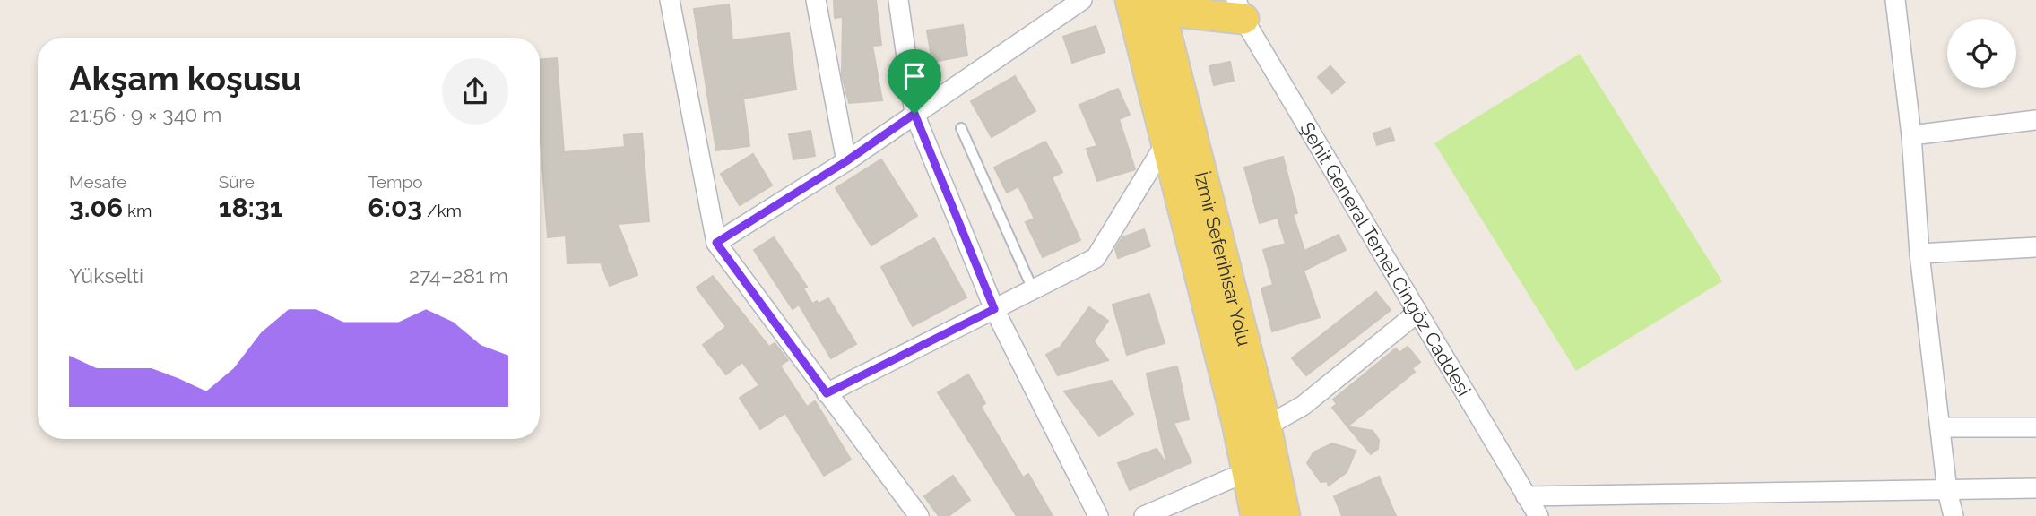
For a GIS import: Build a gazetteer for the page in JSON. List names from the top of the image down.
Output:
{
  "streets": {
    "main road": ["İzmir Seferihisar Yolu"],
    "street": ["Şehit General Temel Cingöz Caddesi"]
  },
  "page": {
    "heading": ["Akşam koşusu", "21:56 · 9 × 340 m"],
    "stats": [
      ["Mesafe", "3.06 km"],
      ["Süre", "18:31"],
      ["Tempo", "6:03 /km"]
    ],
    "chart": ["Yükselti", "274–281 m"]
  }
}
